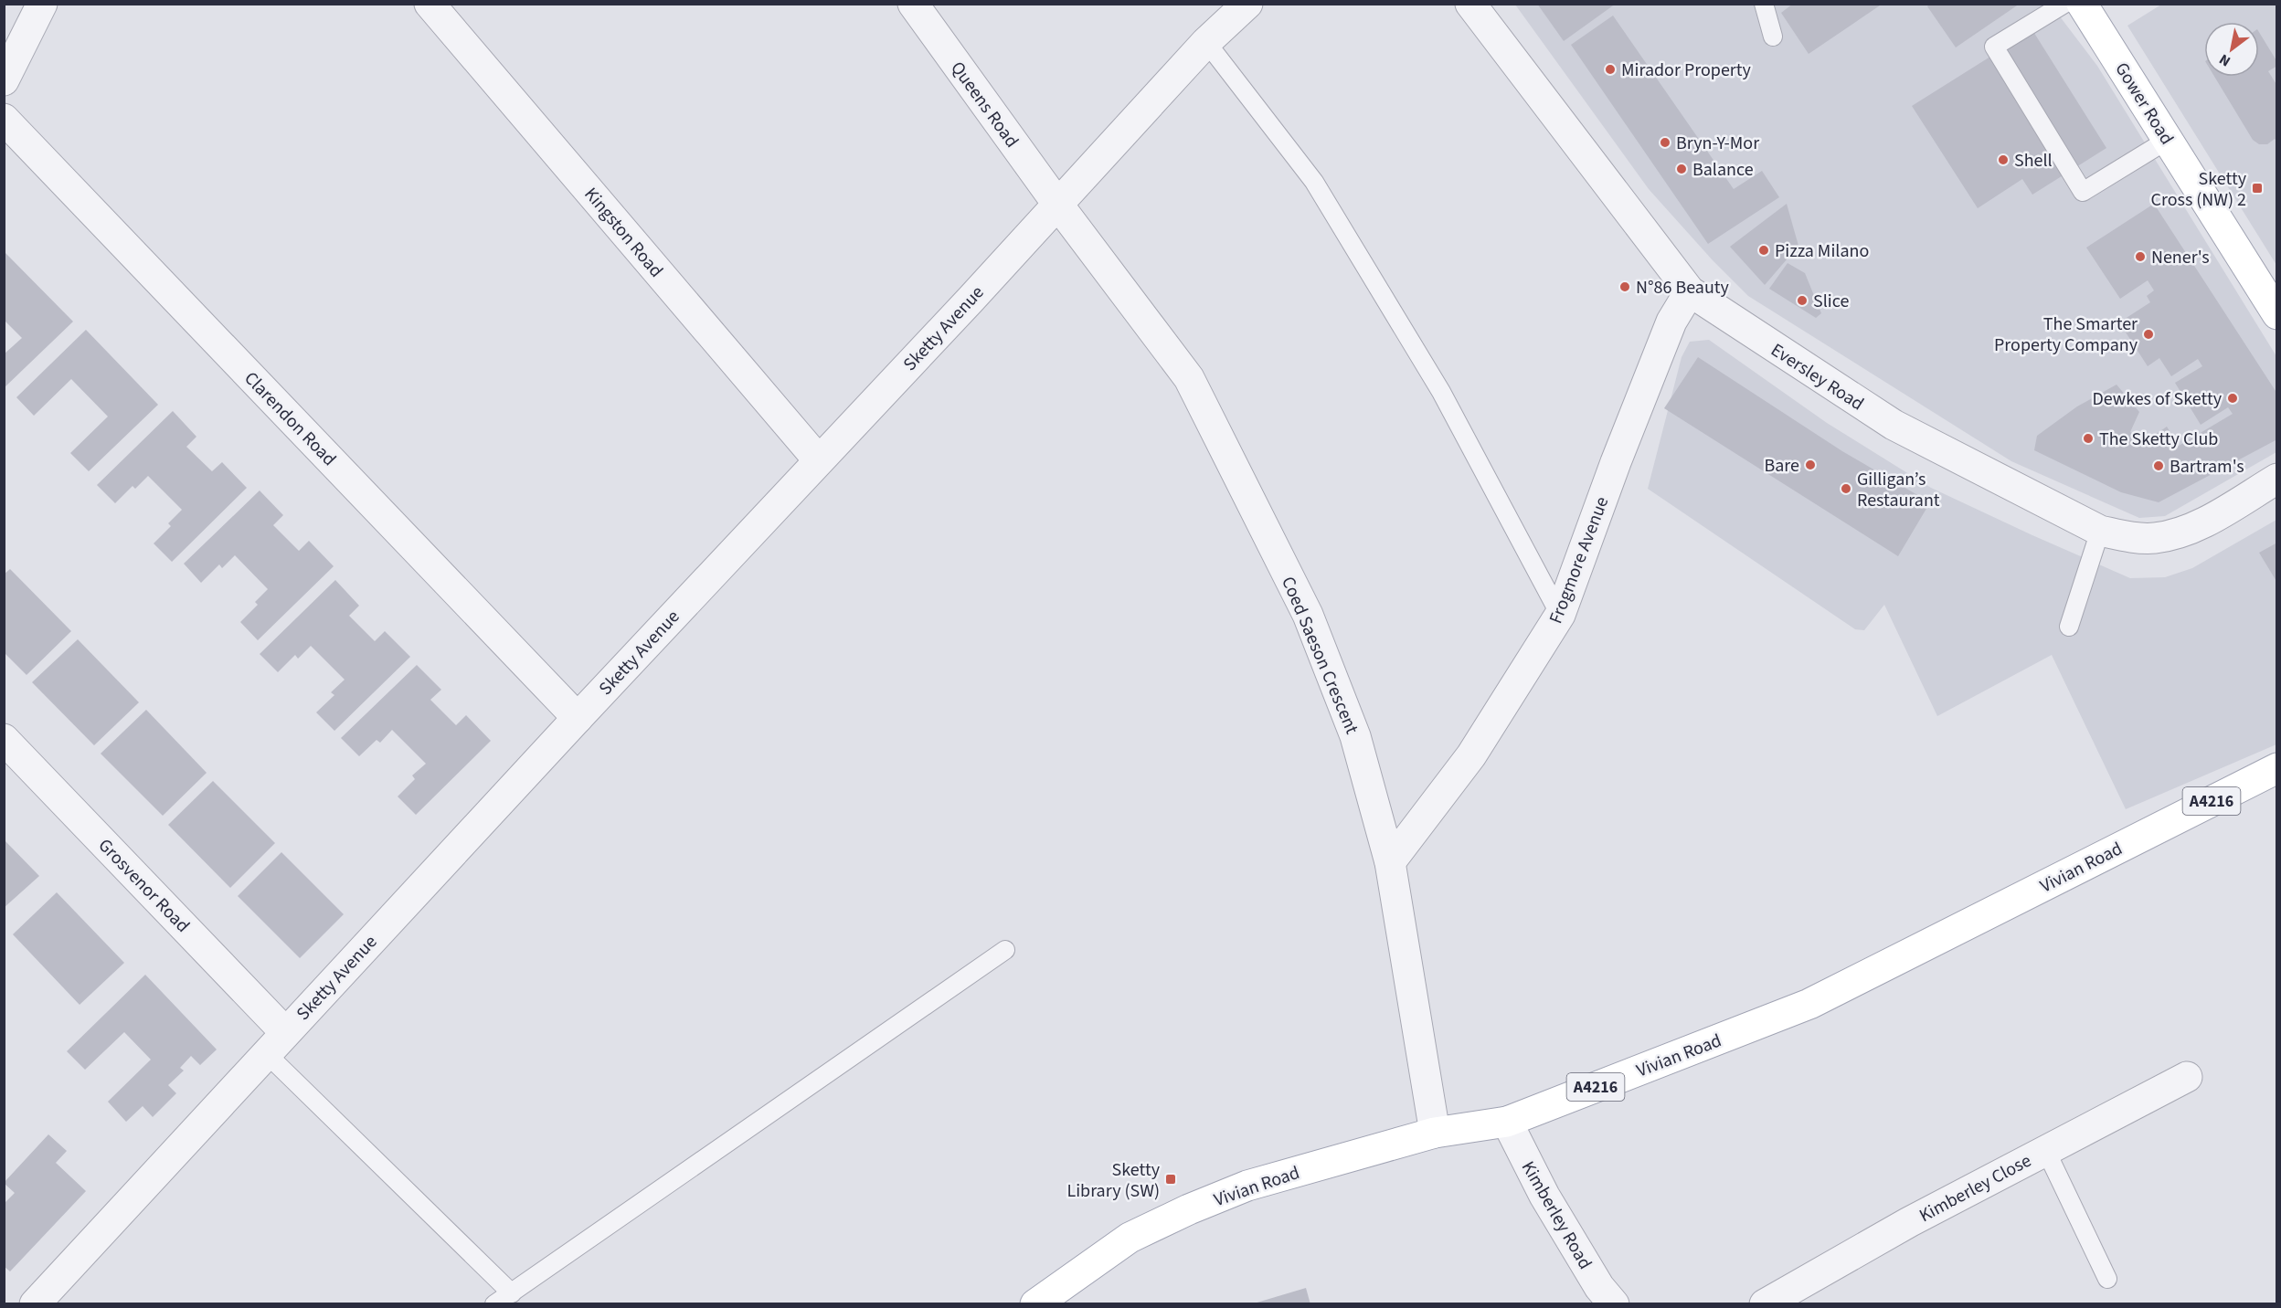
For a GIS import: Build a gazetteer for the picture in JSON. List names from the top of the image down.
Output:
{
  "streets": {
    "main road": ["Gower Road", "A4216", "Vivian Road"],
    "street": [
      "Queens Road",
      "Kingston Road",
      "Sketty Avenue",
      "Eversley Road",
      "Clarendon Road",
      "Frogmore Avenue",
      "Coed Saeson Crescent",
      "Grosvenor Road",
      "Kimberley Close",
      "Kimberley Road"
    ]
  },
  "crossings": [
    ["Queens Road", "Sketty Avenue"],
    ["Queens Road", "Coed Saeson Crescent"],
    ["Kingston Road", "Sketty Avenue"],
    ["Sketty Avenue", "Clarendon Road"],
    ["Sketty Avenue", "Coed Saeson Crescent"],
    ["Sketty Avenue", "Grosvenor Road"],
    ["Eversley Road", "Frogmore Avenue"],
    ["Frogmore Avenue", "Coed Saeson Crescent"],
    ["Coed Saeson Crescent", "Vivian Road"],
    ["Vivian Road", "Kimberley Road"]
  ],
  "places": {
    "other": [
      "Mirador Property",
      "Bryn-Y-Mor",
      "Shell",
      "Balance",
      "Pizza Milano",
      "Nener's",
      "N°86 Beauty",
      "Slice",
      "The Smarter Property Company",
      "Dewkes of Sketty",
      "The Sketty Club",
      "Bare",
      "Bartram's",
      "Gilligan’s Restaurant"
    ],
    "transit": ["Sketty Cross (NW) 2", "Sketty Library (SW)"]
  },
  "north": "bottom left"
}
